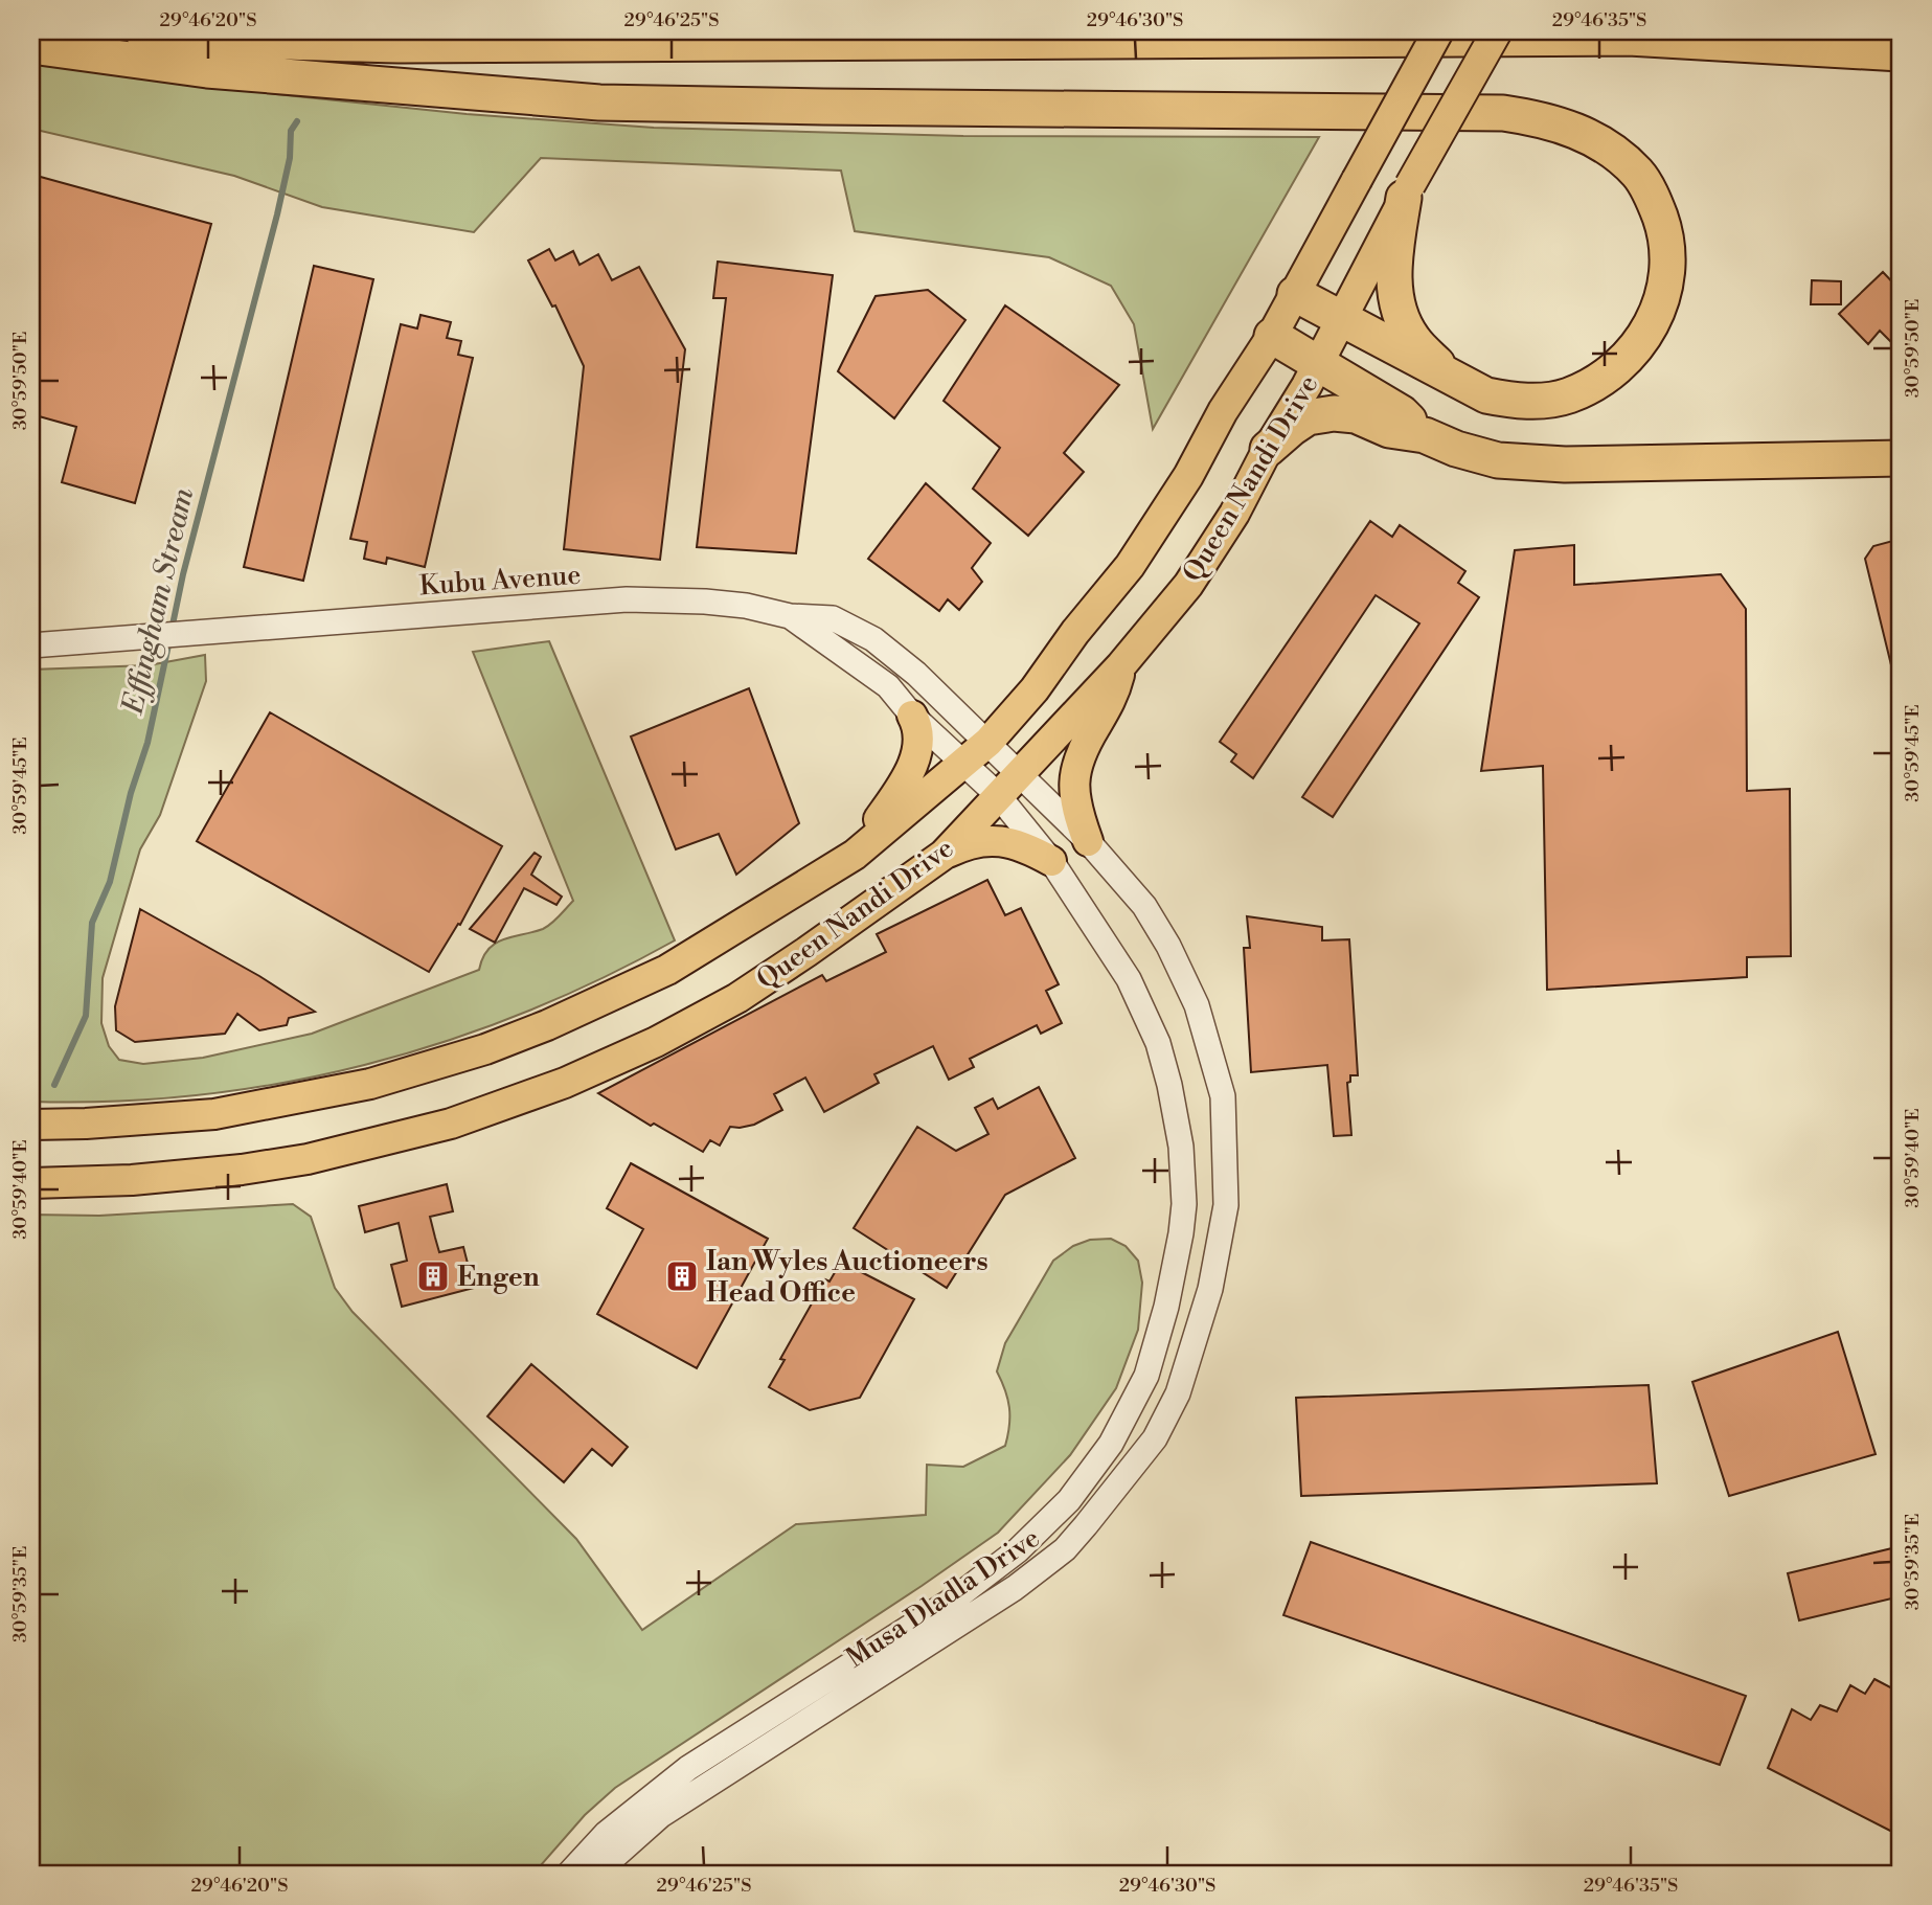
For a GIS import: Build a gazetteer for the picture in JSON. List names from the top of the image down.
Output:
{
  "streets": {
    "main road": ["Queen Nandi Drive"],
    "street": ["Kubu Avenue", "Musa Dladla Drive"]
  },
  "crossings": [
    ["Queen Nandi Drive", "Kubu Avenue"],
    ["Queen Nandi Drive", "Musa Dladla Drive"],
    ["Kubu Avenue", "Musa Dladla Drive"]
  ],
  "water": ["Effingham Stream"],
  "places": {
    "building": ["Engen", "Ian Wyles Auctioneers Head Office"]
  },
  "coordinates": [
    "29°46'20\"S",
    "29°46'25\"S",
    "29°46'30\"S",
    "29°46'35\"S",
    "30°59'50\"E",
    "30°59'45\"E",
    "30°59'40\"E",
    "30°59'35\"E"
  ]
}
